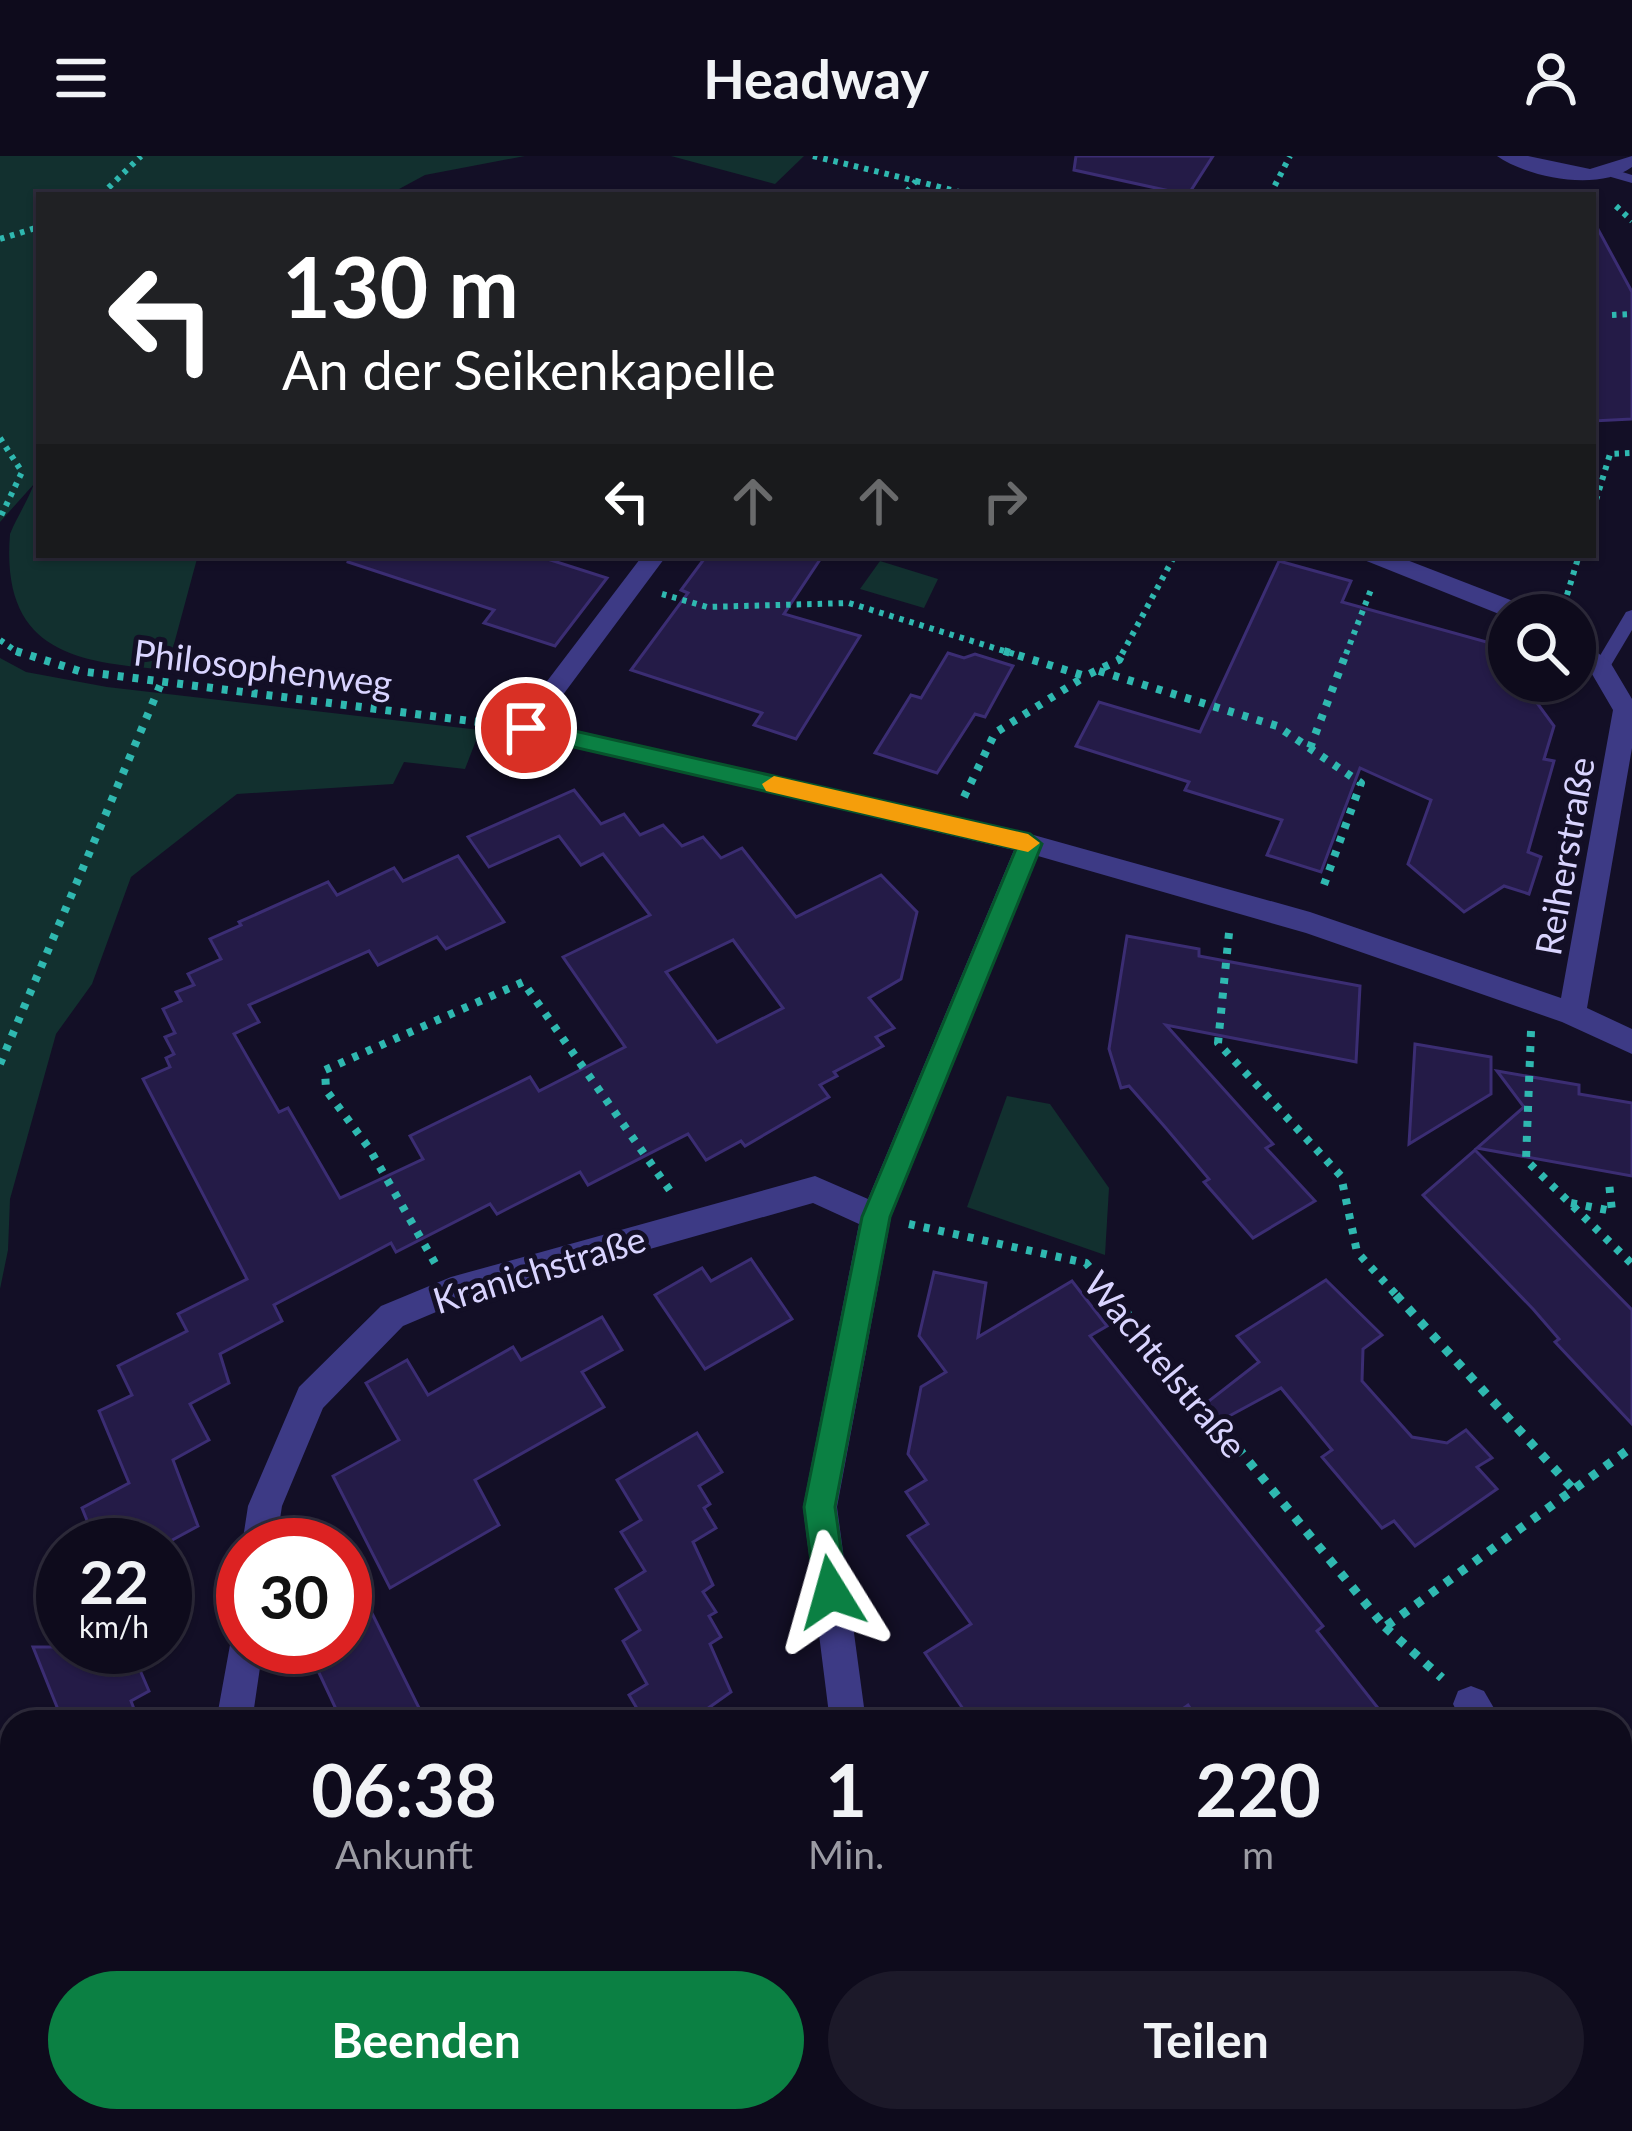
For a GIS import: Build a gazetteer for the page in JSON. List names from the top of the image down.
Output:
{
  "streets": {
    "street": ["Reiherstraße", "Kranichstraße"],
    "path": ["Philosophenweg", "Wachtelstraße"]
  },
  "crossings": [
    ["Kranichstraße", "Wachtelstraße"]
  ],
  "page": {
    "header": "Headway",
    "turn": ["130 m", "An der Seikenkapelle"],
    "speed": "22 km/h",
    "limit": "30",
    "eta": [
      "06:38",
      "Ankunft",
      "1",
      "Min.",
      "220",
      "m"
    ],
    "buttons": ["Beenden", "Teilen"]
  }
}
